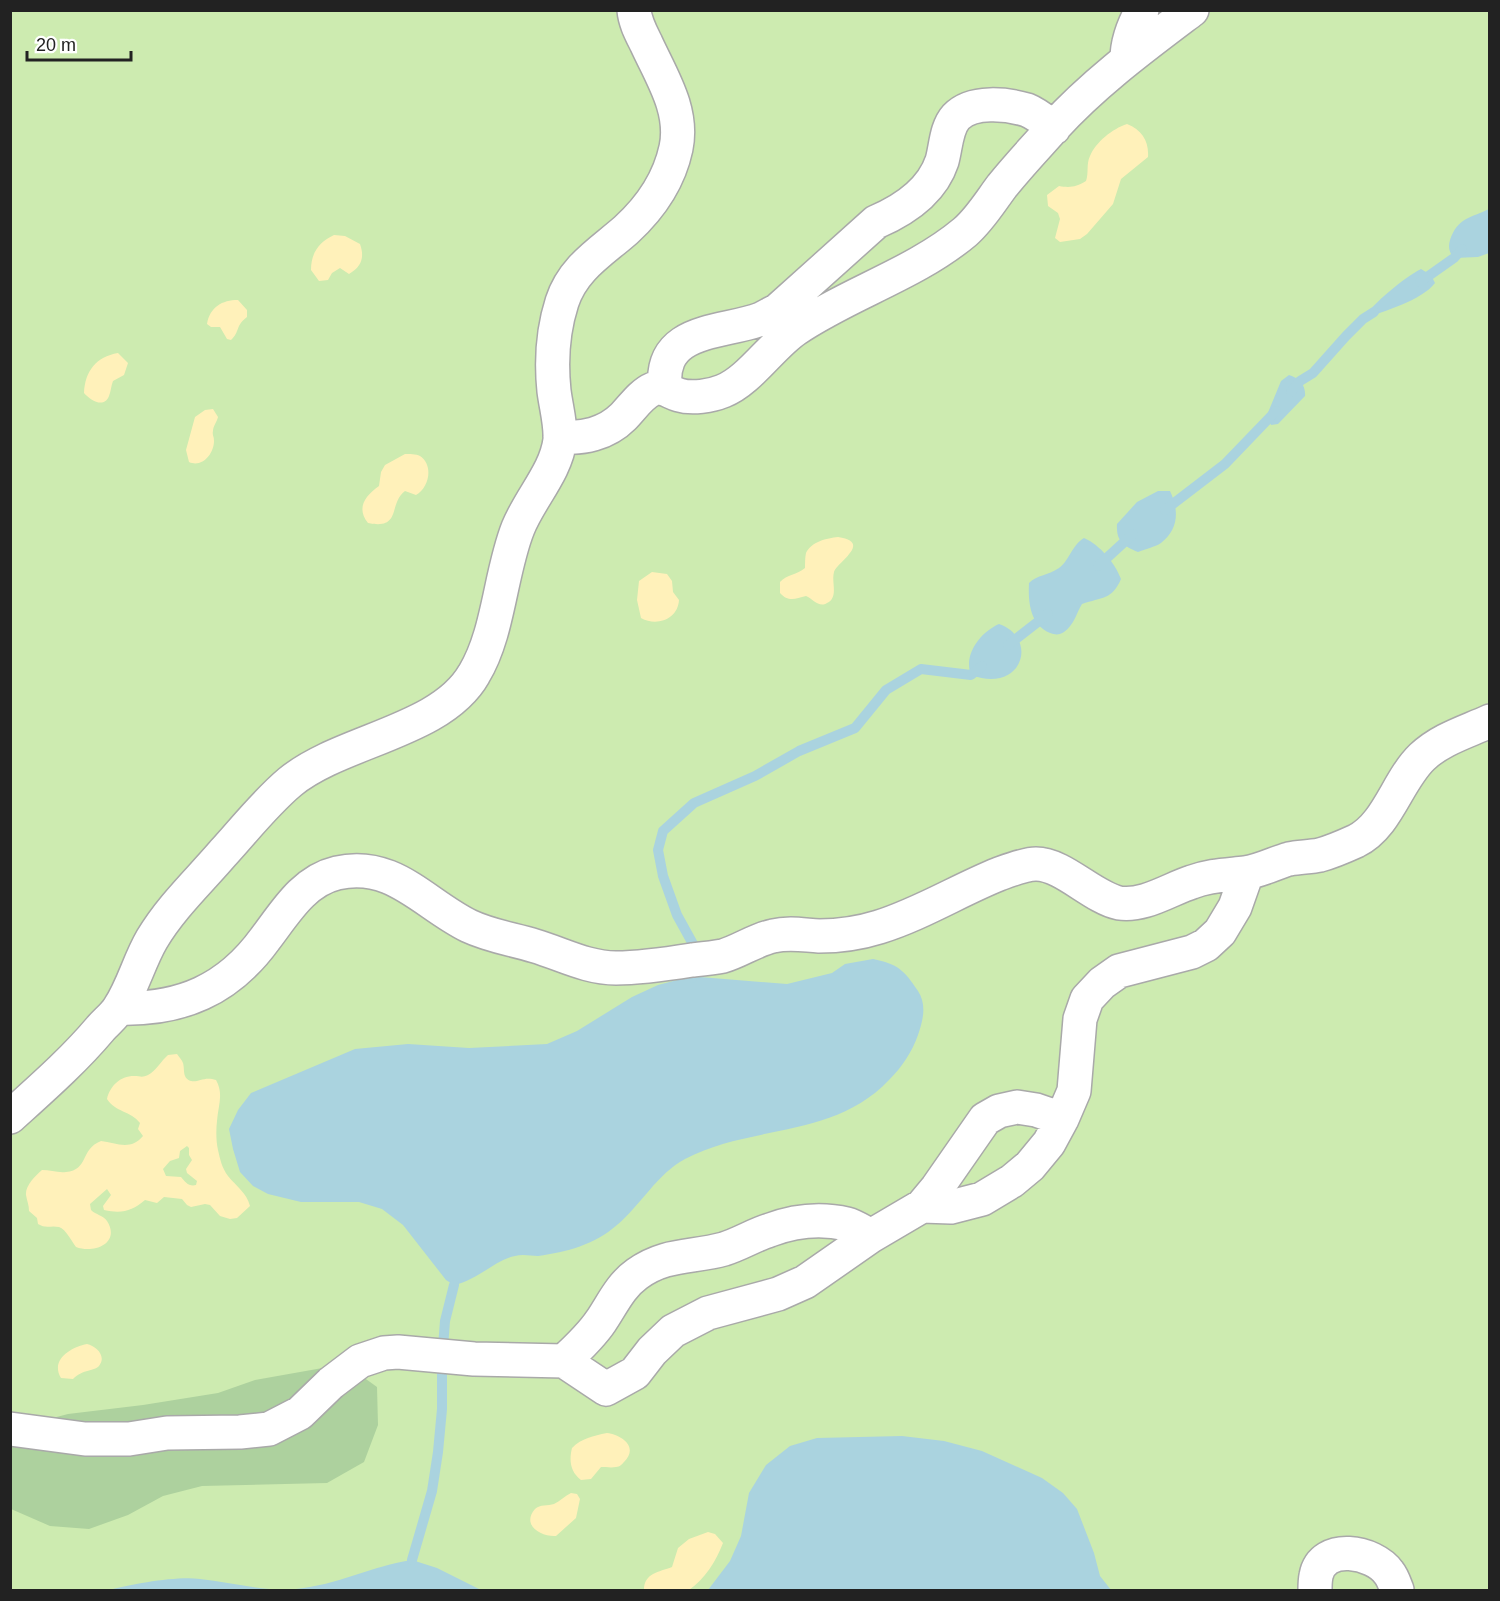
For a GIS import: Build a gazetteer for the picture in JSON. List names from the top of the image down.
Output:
{
  "scale_bar": "20 m"
}
